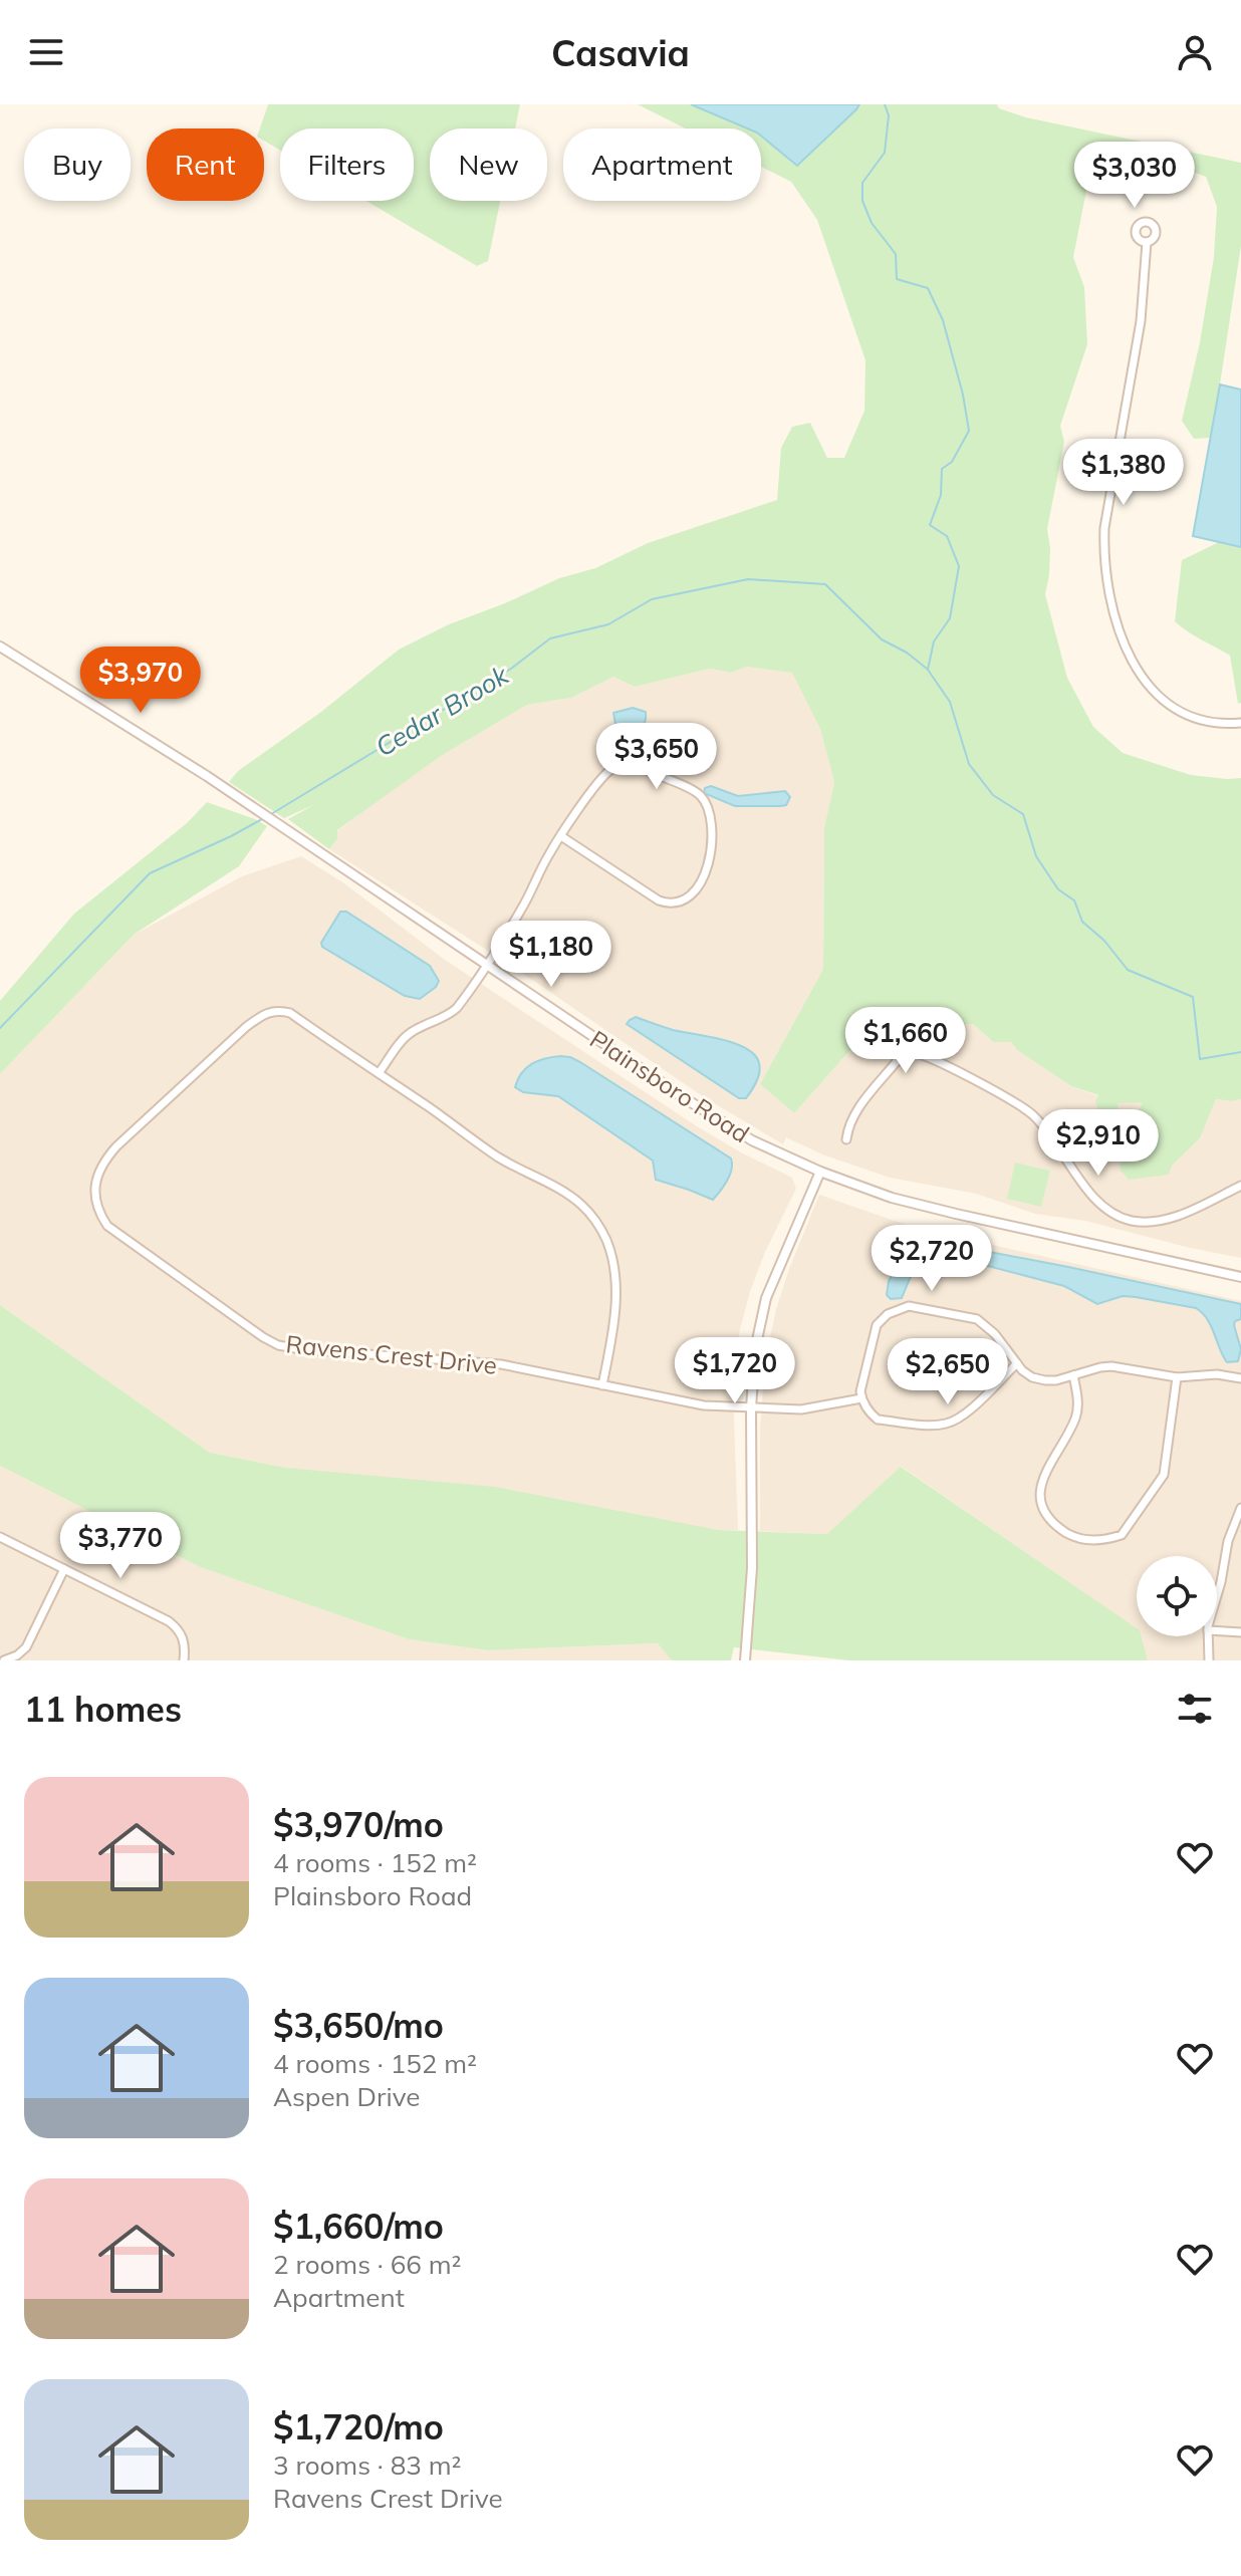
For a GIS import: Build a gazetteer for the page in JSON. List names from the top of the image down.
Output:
{
  "streets": {
    "street": ["Plainsboro Road", "Ravens Crest Drive"]
  },
  "water": ["Cedar Brook"],
  "page": {
    "header": "Casavia",
    "chip": [
      "Buy",
      "Rent",
      "Filters",
      "New",
      "Apartment"
    ],
    "price": [
      "$3,030",
      "$1,380",
      "$3,970",
      "$3,650",
      "$1,180",
      "$1,660",
      "$2,910",
      "$2,720",
      "$1,720",
      "$2,650",
      "$3,770"
    ],
    "heading": "11 homes",
    "list": [
      {
        "name": "$3,970/mo",
        "note": "4 rooms · 152 m² · Plainsboro Road"
      },
      {
        "name": "$3,650/mo",
        "note": "4 rooms · 152 m² · Aspen Drive"
      },
      {
        "name": "$1,660/mo",
        "note": "2 rooms · 66 m² · Apartment"
      },
      {
        "name": "$1,720/mo",
        "note": "3 rooms · 83 m² · Ravens Crest Drive"
      }
    ]
  }
}
